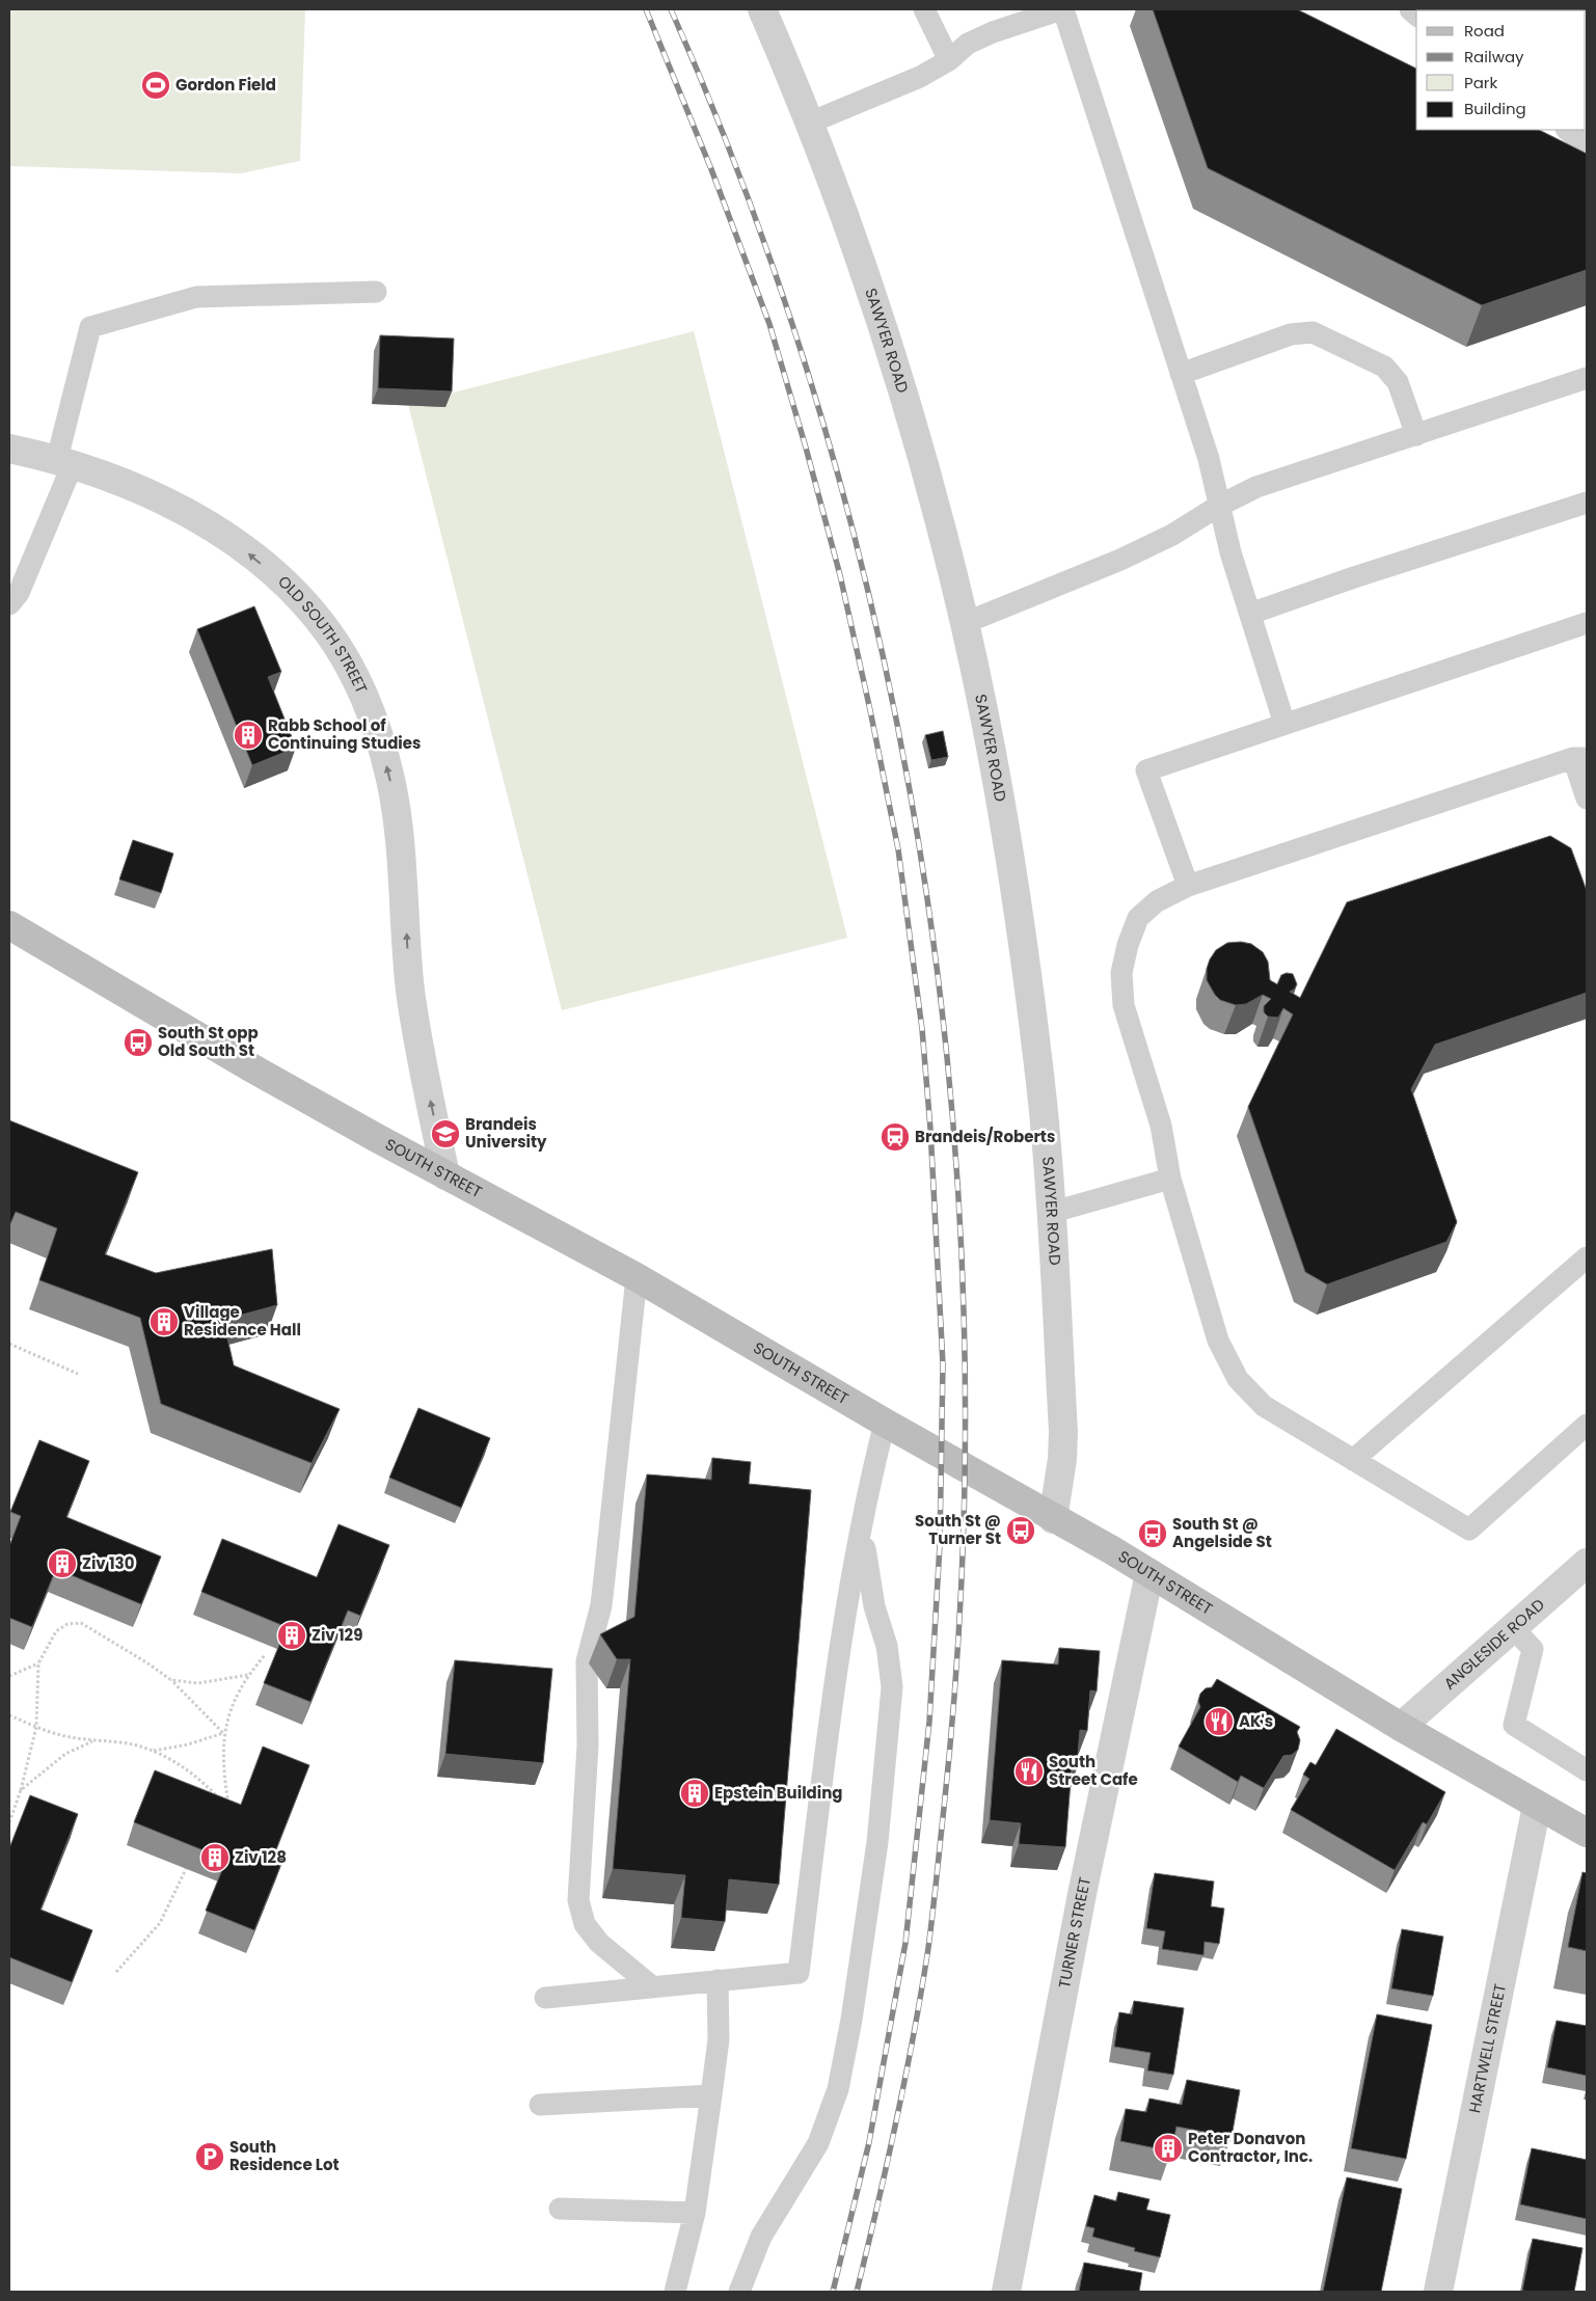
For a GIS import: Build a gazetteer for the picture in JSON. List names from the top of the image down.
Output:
{
  "streets": {
    "main road": ["SOUTH STREET"],
    "street": [
      "SAWYER ROAD",
      "OLD SOUTH STREET",
      "ANGLESIDE ROAD",
      "TURNER STREET",
      "HARTWELL STREET"
    ]
  },
  "crossings": [
    ["SAWYER ROAD", "SOUTH STREET"],
    ["OLD SOUTH STREET", "SOUTH STREET"],
    ["SOUTH STREET", "ANGLESIDE ROAD"],
    ["SOUTH STREET", "TURNER STREET"],
    ["SOUTH STREET", "HARTWELL STREET"]
  ],
  "one_way": ["OLD SOUTH STREET"],
  "places": {
    "sports": ["Gordon Field"],
    "building": [
      "Rabb School of Continuing Studies",
      "Village Residence Hall",
      "Ziv 130",
      "Ziv 129",
      "Epstein Building",
      "Ziv 128",
      "Peter Donavon Contractor, Inc."
    ],
    "bus stop": ["South St opp Old South St", "South St @ Turner St", "South St @ Angelside St"],
    "school or university": ["Brandeis University"],
    "station": ["Brandeis/Roberts"],
    "restaurant": ["AK's", "South Street Cafe"],
    "parking": ["South Residence Lot"]
  },
  "legend": [
    "Road",
    "Railway",
    "Park",
    "Building"
  ]
}
